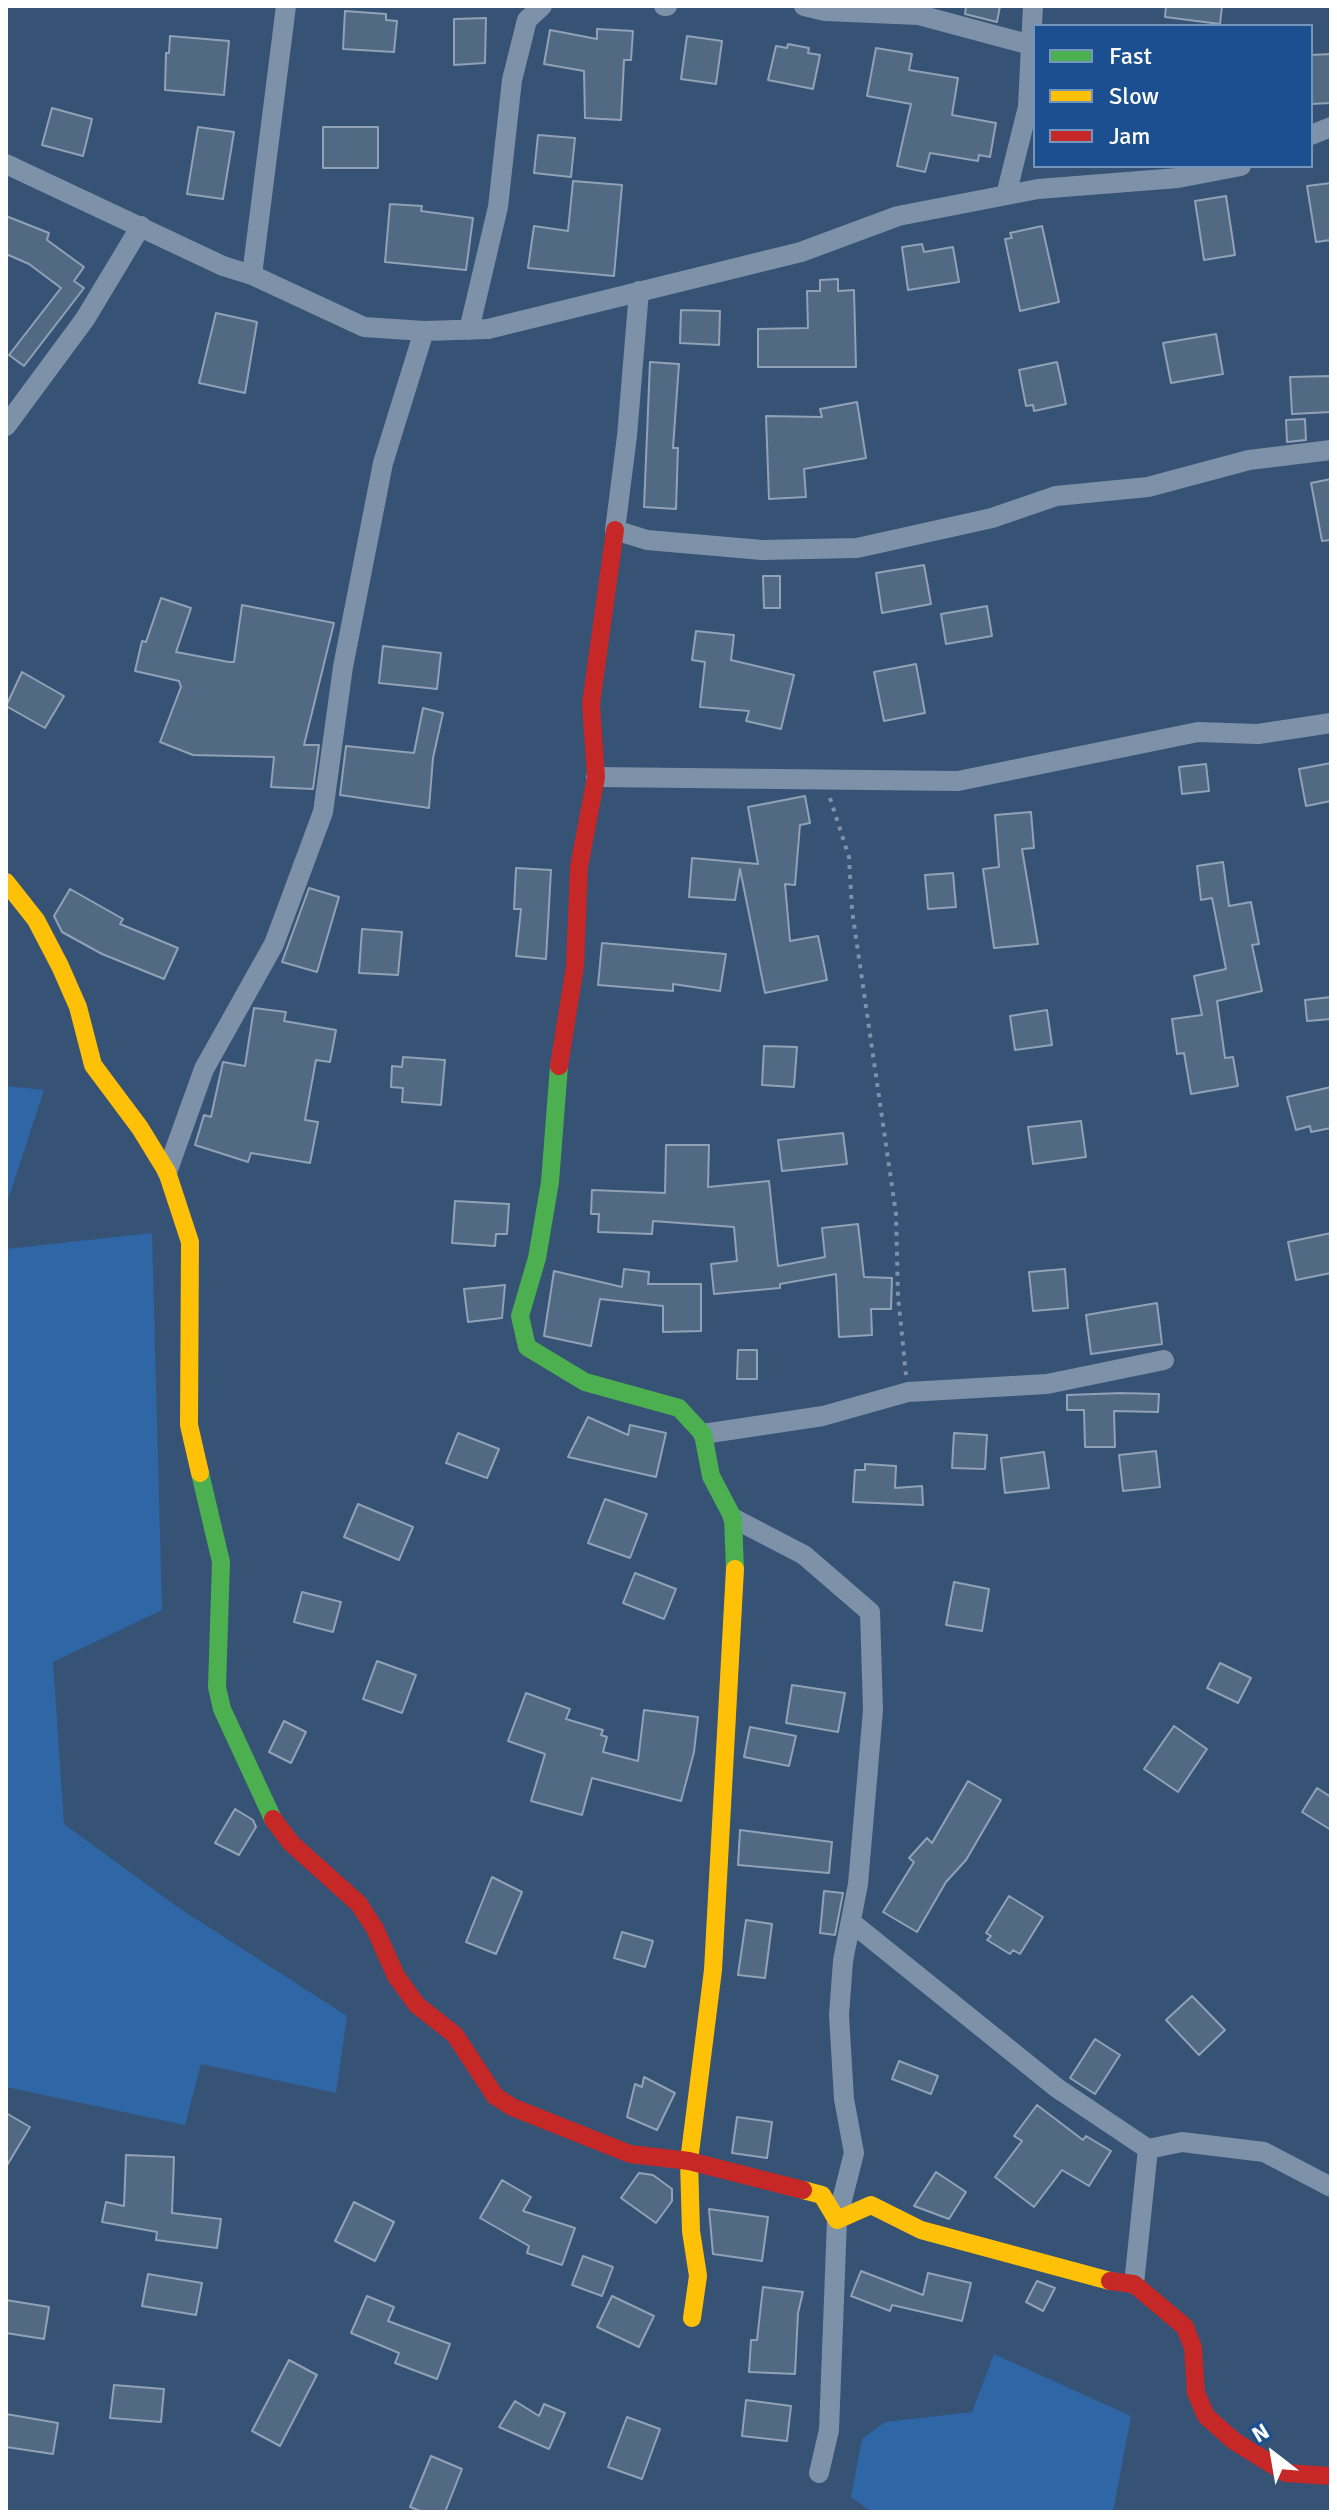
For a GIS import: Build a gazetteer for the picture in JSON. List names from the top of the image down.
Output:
{
  "legend": ["Fast", "Slow", "Jam"],
  "north": "top left"
}
